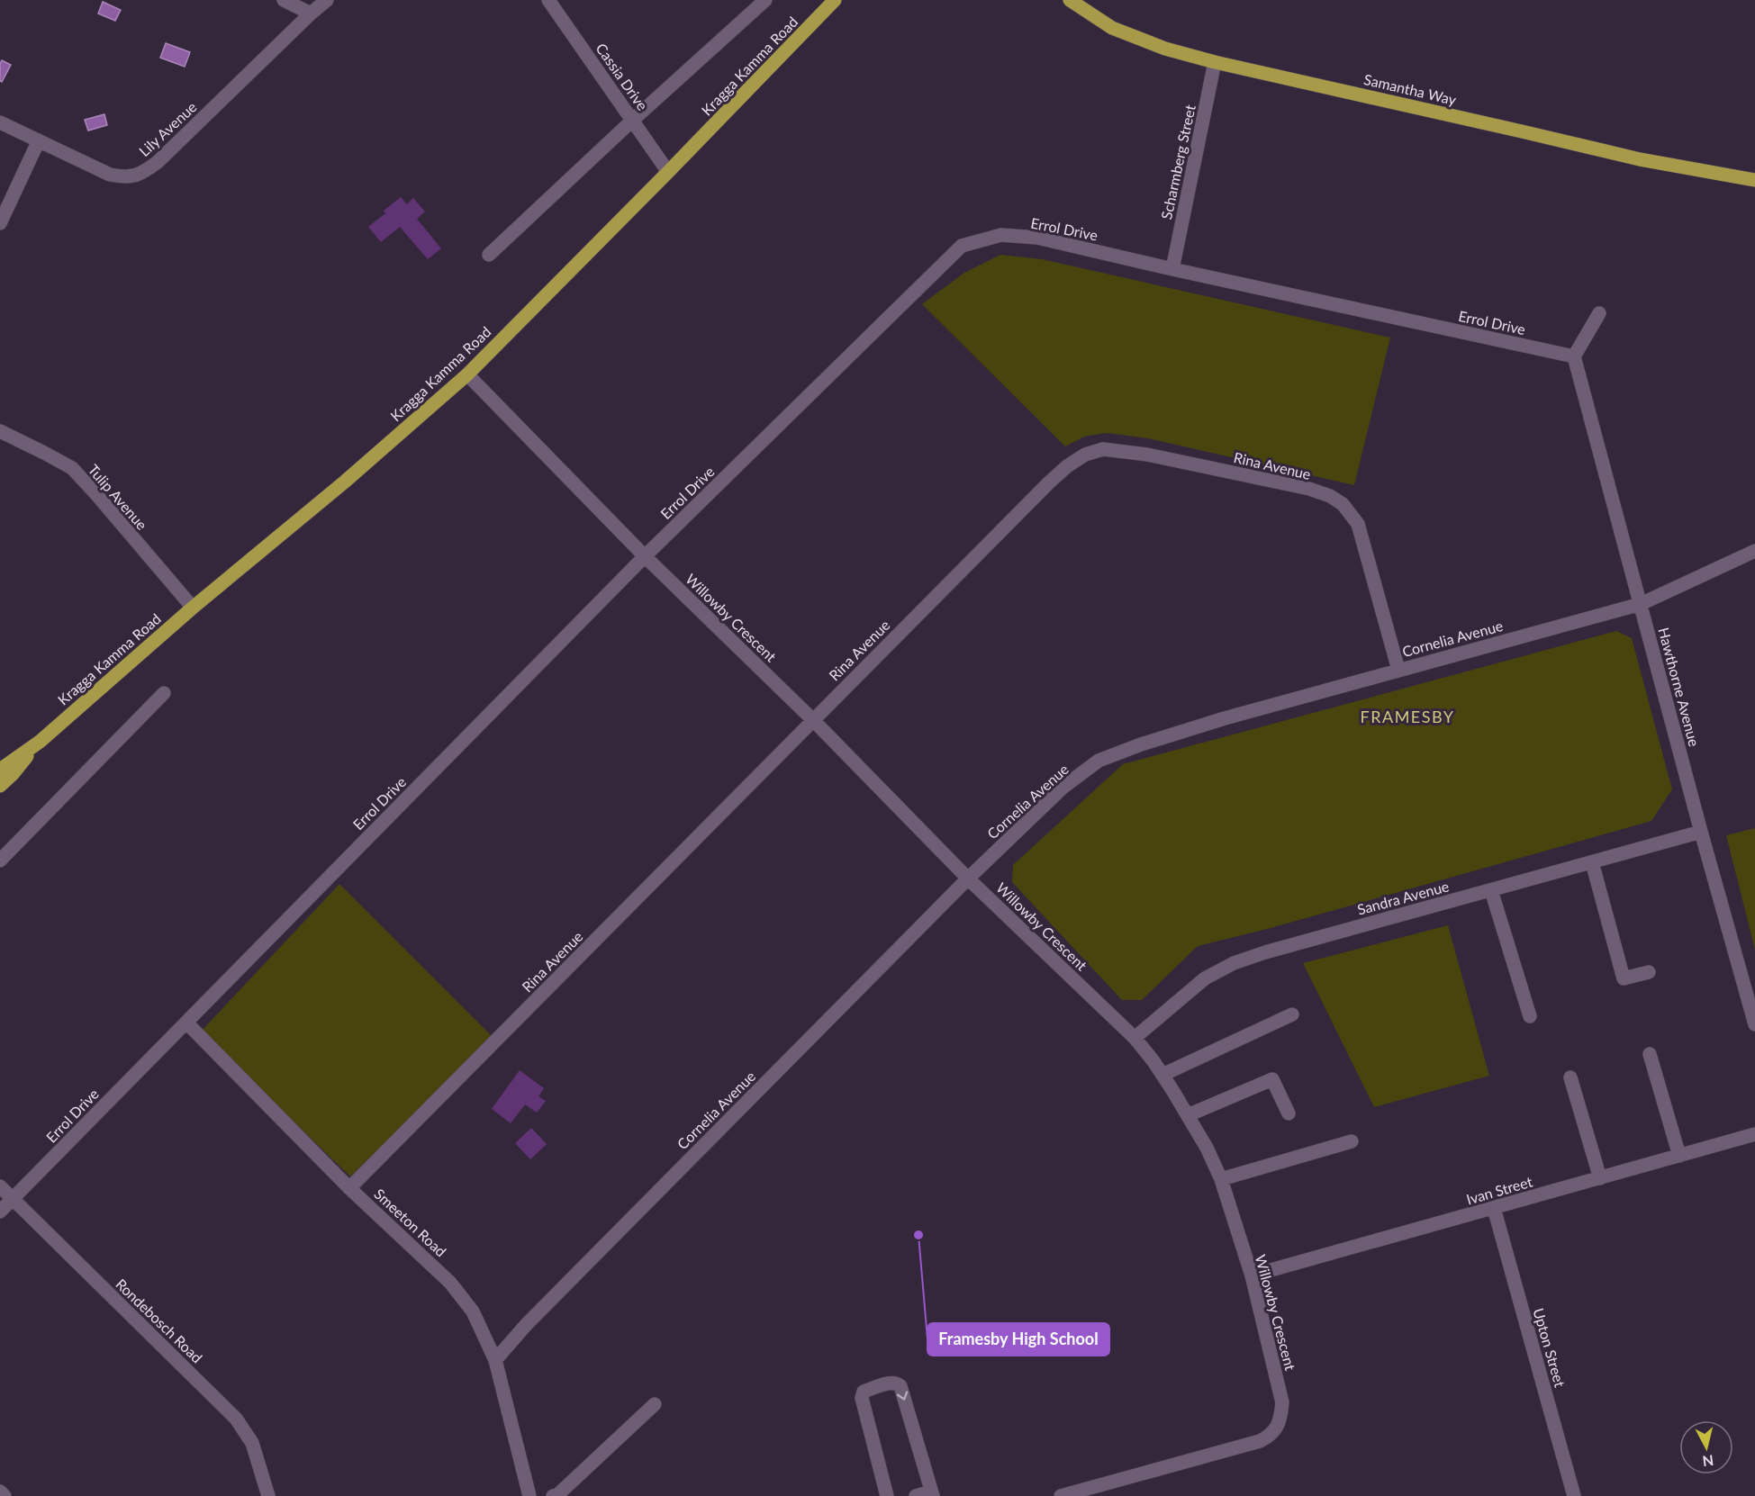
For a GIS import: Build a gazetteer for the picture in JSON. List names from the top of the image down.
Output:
{
  "streets": {
    "main road": ["Kragga Kamma Road", "Samantha Way"],
    "street": [
      "Cassia Drive",
      "Lily Avenue",
      "Scharmberg Street",
      "Errol Drive",
      "Rina Avenue",
      "Tulip Avenue",
      "Willowby Crescent",
      "Cornelia Avenue",
      "Hawthorne Avenue",
      "Sandra Avenue",
      "Ivan Street",
      "Smeeton Road",
      "Rondebosch Road",
      "Upton Street"
    ]
  },
  "crossings": [
    ["Kragga Kamma Road", "Cassia Drive"],
    ["Kragga Kamma Road", "Tulip Avenue"],
    ["Kragga Kamma Road", "Willowby Crescent"],
    ["Samantha Way", "Scharmberg Street"],
    ["Scharmberg Street", "Errol Drive"],
    ["Errol Drive", "Willowby Crescent"],
    ["Errol Drive", "Hawthorne Avenue"],
    ["Errol Drive", "Smeeton Road"],
    ["Errol Drive", "Rondebosch Road"],
    ["Rina Avenue", "Willowby Crescent"],
    ["Rina Avenue", "Cornelia Avenue"],
    ["Rina Avenue", "Smeeton Road"],
    ["Willowby Crescent", "Cornelia Avenue"],
    ["Willowby Crescent", "Sandra Avenue"],
    ["Willowby Crescent", "Ivan Street"],
    ["Cornelia Avenue", "Hawthorne Avenue"],
    ["Cornelia Avenue", "Smeeton Road"],
    ["Hawthorne Avenue", "Sandra Avenue"],
    ["Ivan Street", "Upton Street"]
  ],
  "districts": ["FRAMESBY"],
  "places": ["Framesby High School"],
  "north": "bottom"
}
